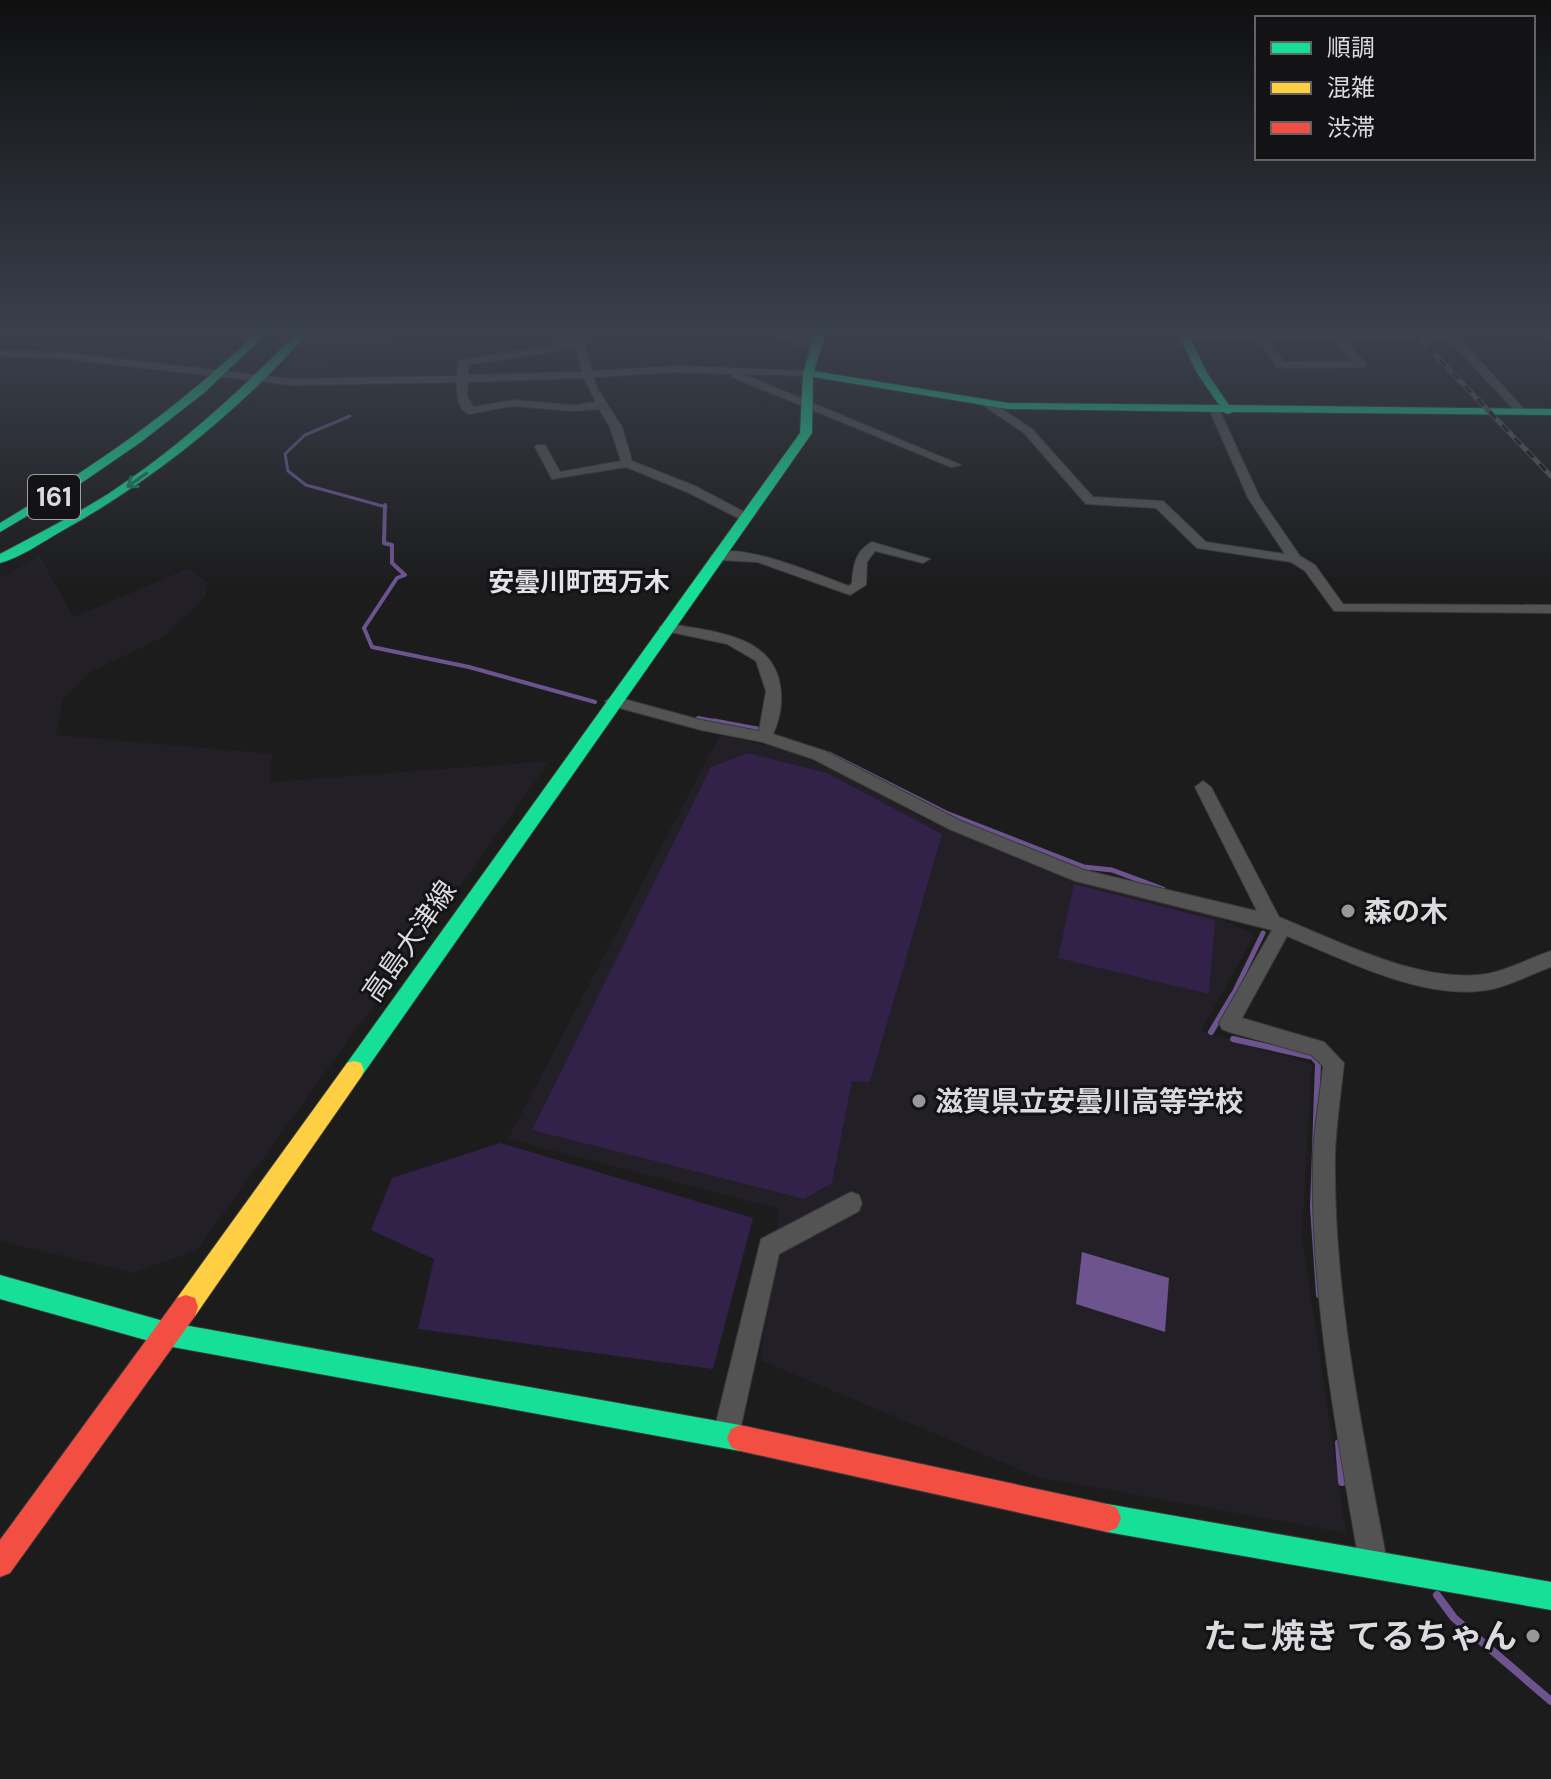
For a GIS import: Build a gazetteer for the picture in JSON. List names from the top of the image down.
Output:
{
  "streets": {
    "main road": ["161", "高島大津線"]
  },
  "districts": ["安曇川町西万木"],
  "places": ["森の木", "滋賀県立安曇川高等学校", "たこ焼き てるちゃん"],
  "legend": ["順調", "混雑", "渋滞"]
}
